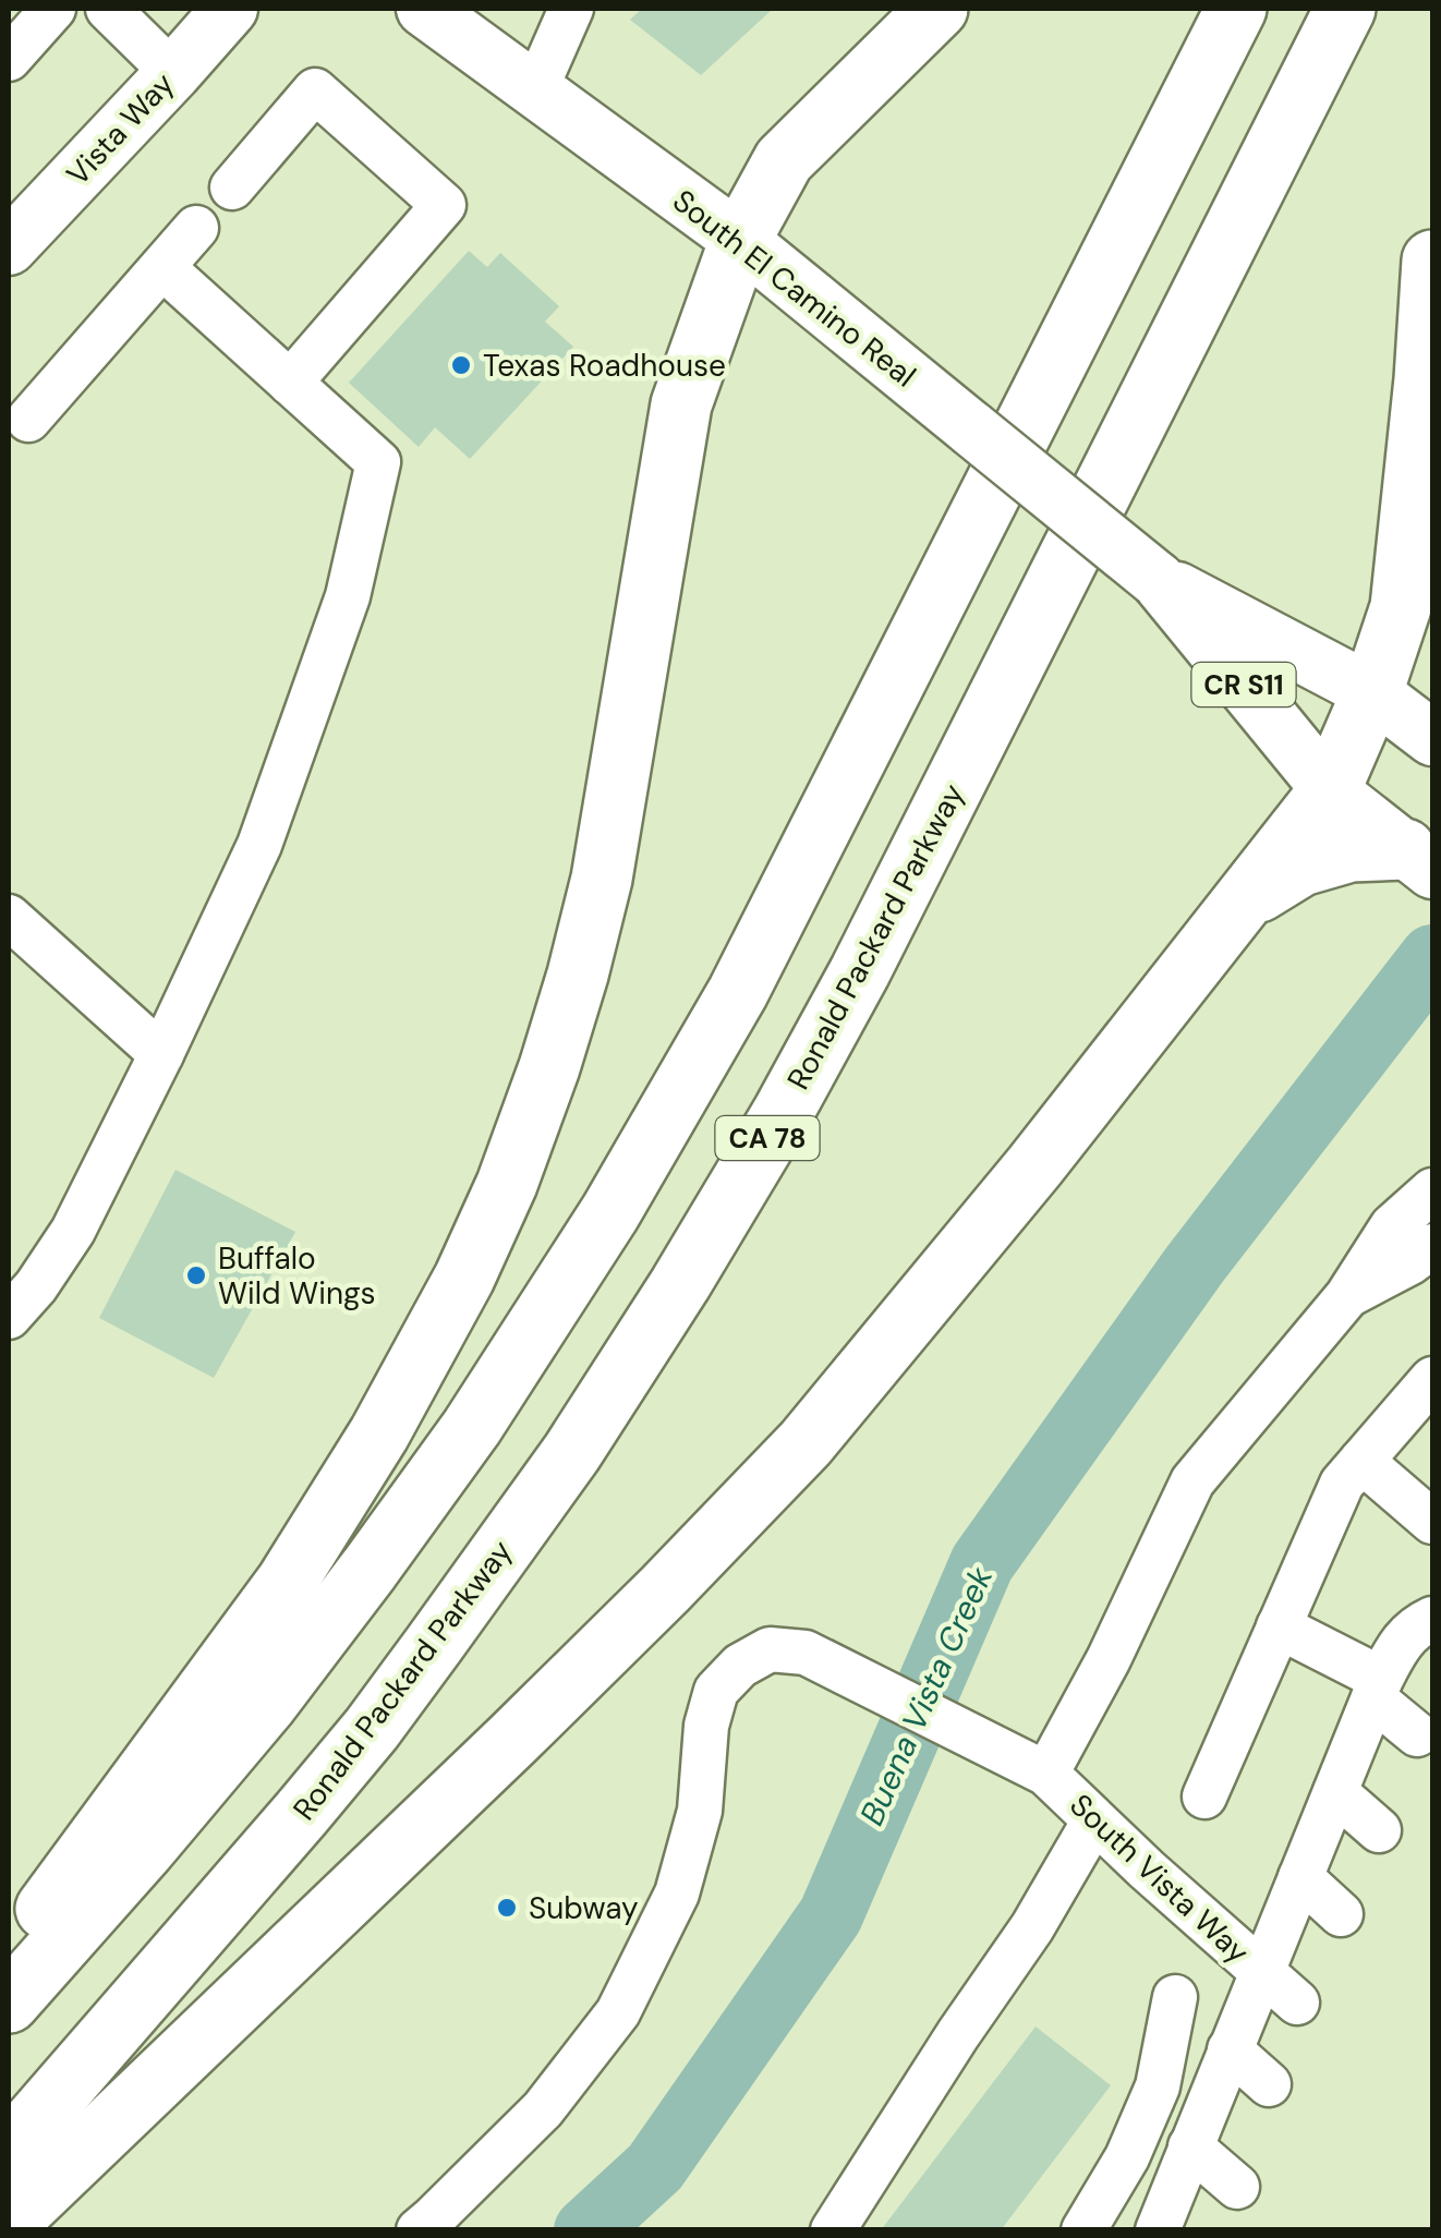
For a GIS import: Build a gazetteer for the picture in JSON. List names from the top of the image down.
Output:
{
  "streets": {
    "highway": ["Ronald Packard Parkway", "CA 78"],
    "main road": ["Vista Way", "South El Camino Real", "CR S11"],
    "street": ["South Vista Way"]
  },
  "crossings": [
    ["South El Camino Real", "CR S11"]
  ],
  "water": ["Buena Vista Creek"],
  "places": ["Texas Roadhouse", "Buffalo Wild Wings", "Subway"]
}
